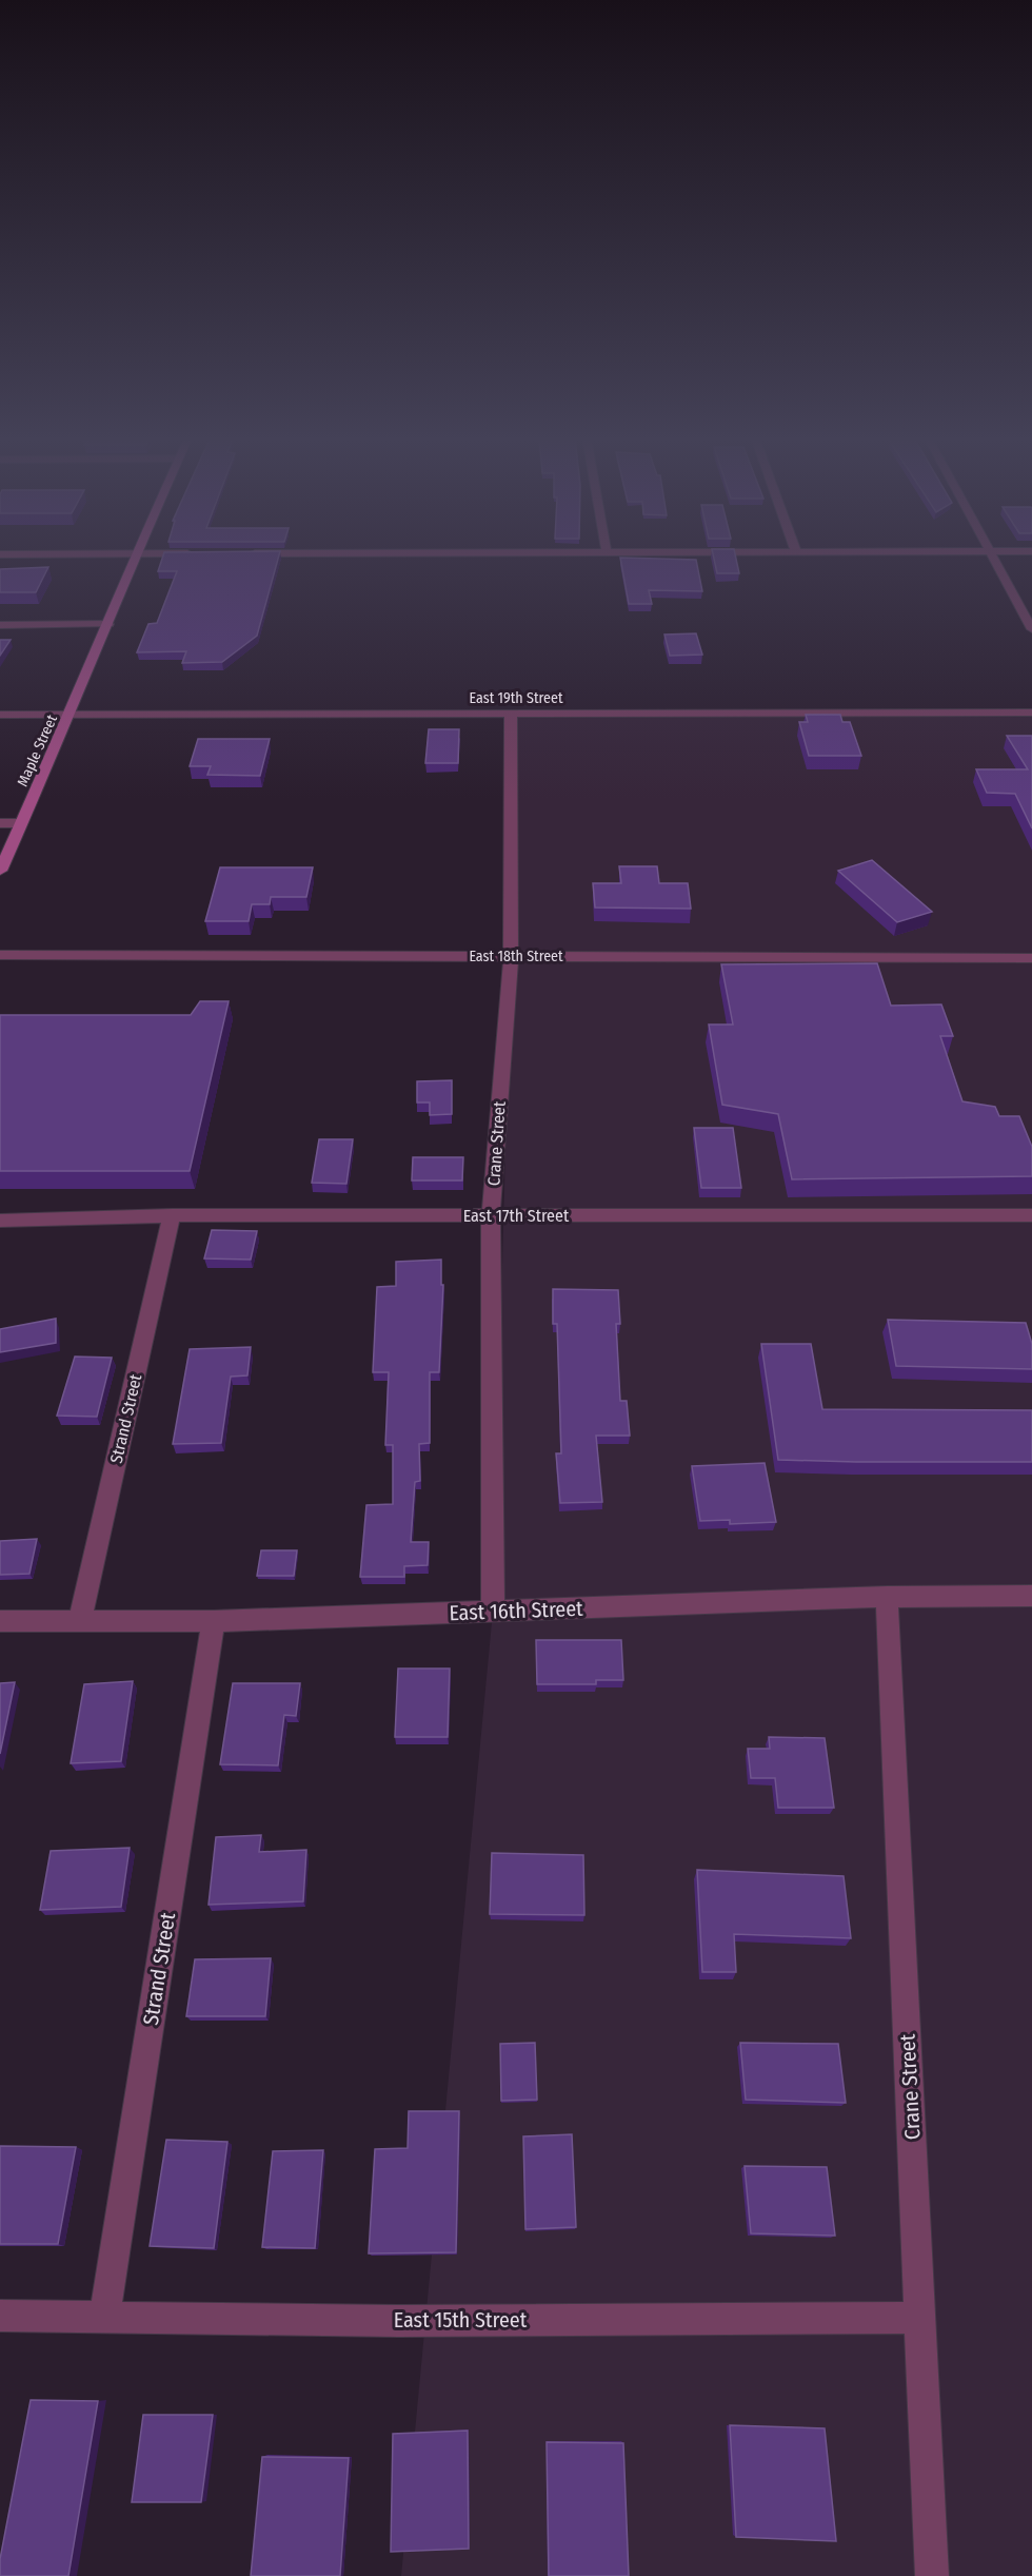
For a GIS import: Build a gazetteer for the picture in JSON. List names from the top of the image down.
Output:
{
  "streets": {
    "main road": ["Maple Street"],
    "street": [
      "East 19th Street",
      "East 18th Street",
      "Crane Street",
      "East 17th Street",
      "Strand Street",
      "East 16th Street",
      "East 15th Street"
    ]
  },
  "crossings": [
    ["East 19th Street", "Maple Street"],
    ["East 19th Street", "Crane Street"],
    ["East 18th Street", "Crane Street"],
    ["Crane Street", "East 17th Street"],
    ["Crane Street", "East 16th Street"],
    ["Crane Street", "East 15th Street"],
    ["East 17th Street", "Strand Street"],
    ["Strand Street", "East 16th Street"],
    ["Strand Street", "East 15th Street"]
  ]
}
